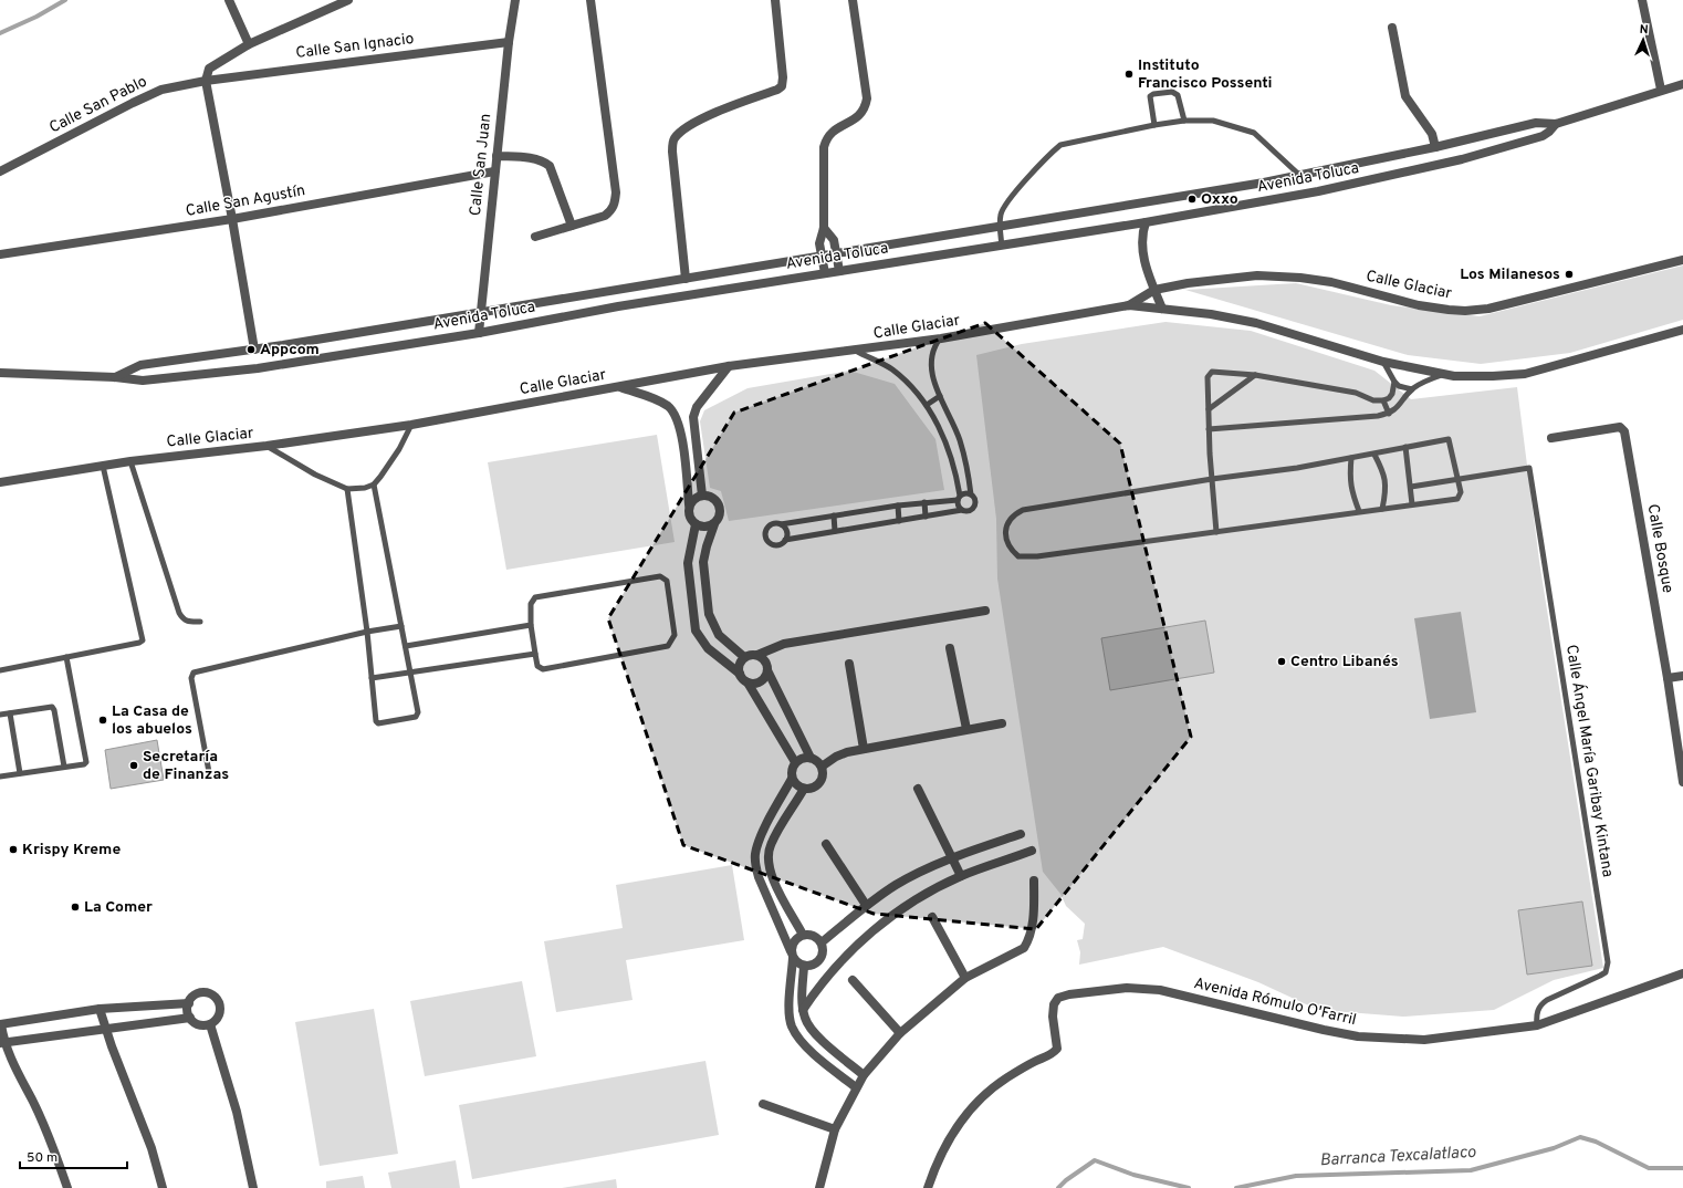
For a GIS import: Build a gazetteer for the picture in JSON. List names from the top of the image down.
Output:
{
  "streets": {
    "street": [
      "Calle San Ignacio",
      "Calle San Pablo",
      "Calle San Juan",
      "Avenida Toluca",
      "Calle San Agustín",
      "Calle Glaciar",
      "Calle Bosque",
      "Avenida Rómulo O'Farril"
    ],
    "lane": ["Calle Ángel María Garibay Kintana"]
  },
  "crossings": [
    ["Calle San Ignacio", "Calle San Pablo"],
    ["Calle San Ignacio", "Calle San Juan"],
    ["Calle San Juan", "Avenida Toluca"],
    ["Calle San Juan", "Calle San Agustín"],
    ["Calle Ángel María Garibay Kintana", "Avenida Rómulo O'Farril"]
  ],
  "water": ["Barranca Texcalatlaco"],
  "places": [
    "Instituto Francisco Possenti",
    "Oxxo",
    "Los Milanesos",
    "Appcom",
    "Centro Libanés",
    "La Casa de los abuelos",
    "Secretaría de Finanzas",
    "Krispy Kreme",
    "La Comer"
  ],
  "scale_bar": "50 m",
  "north": "top"
}
